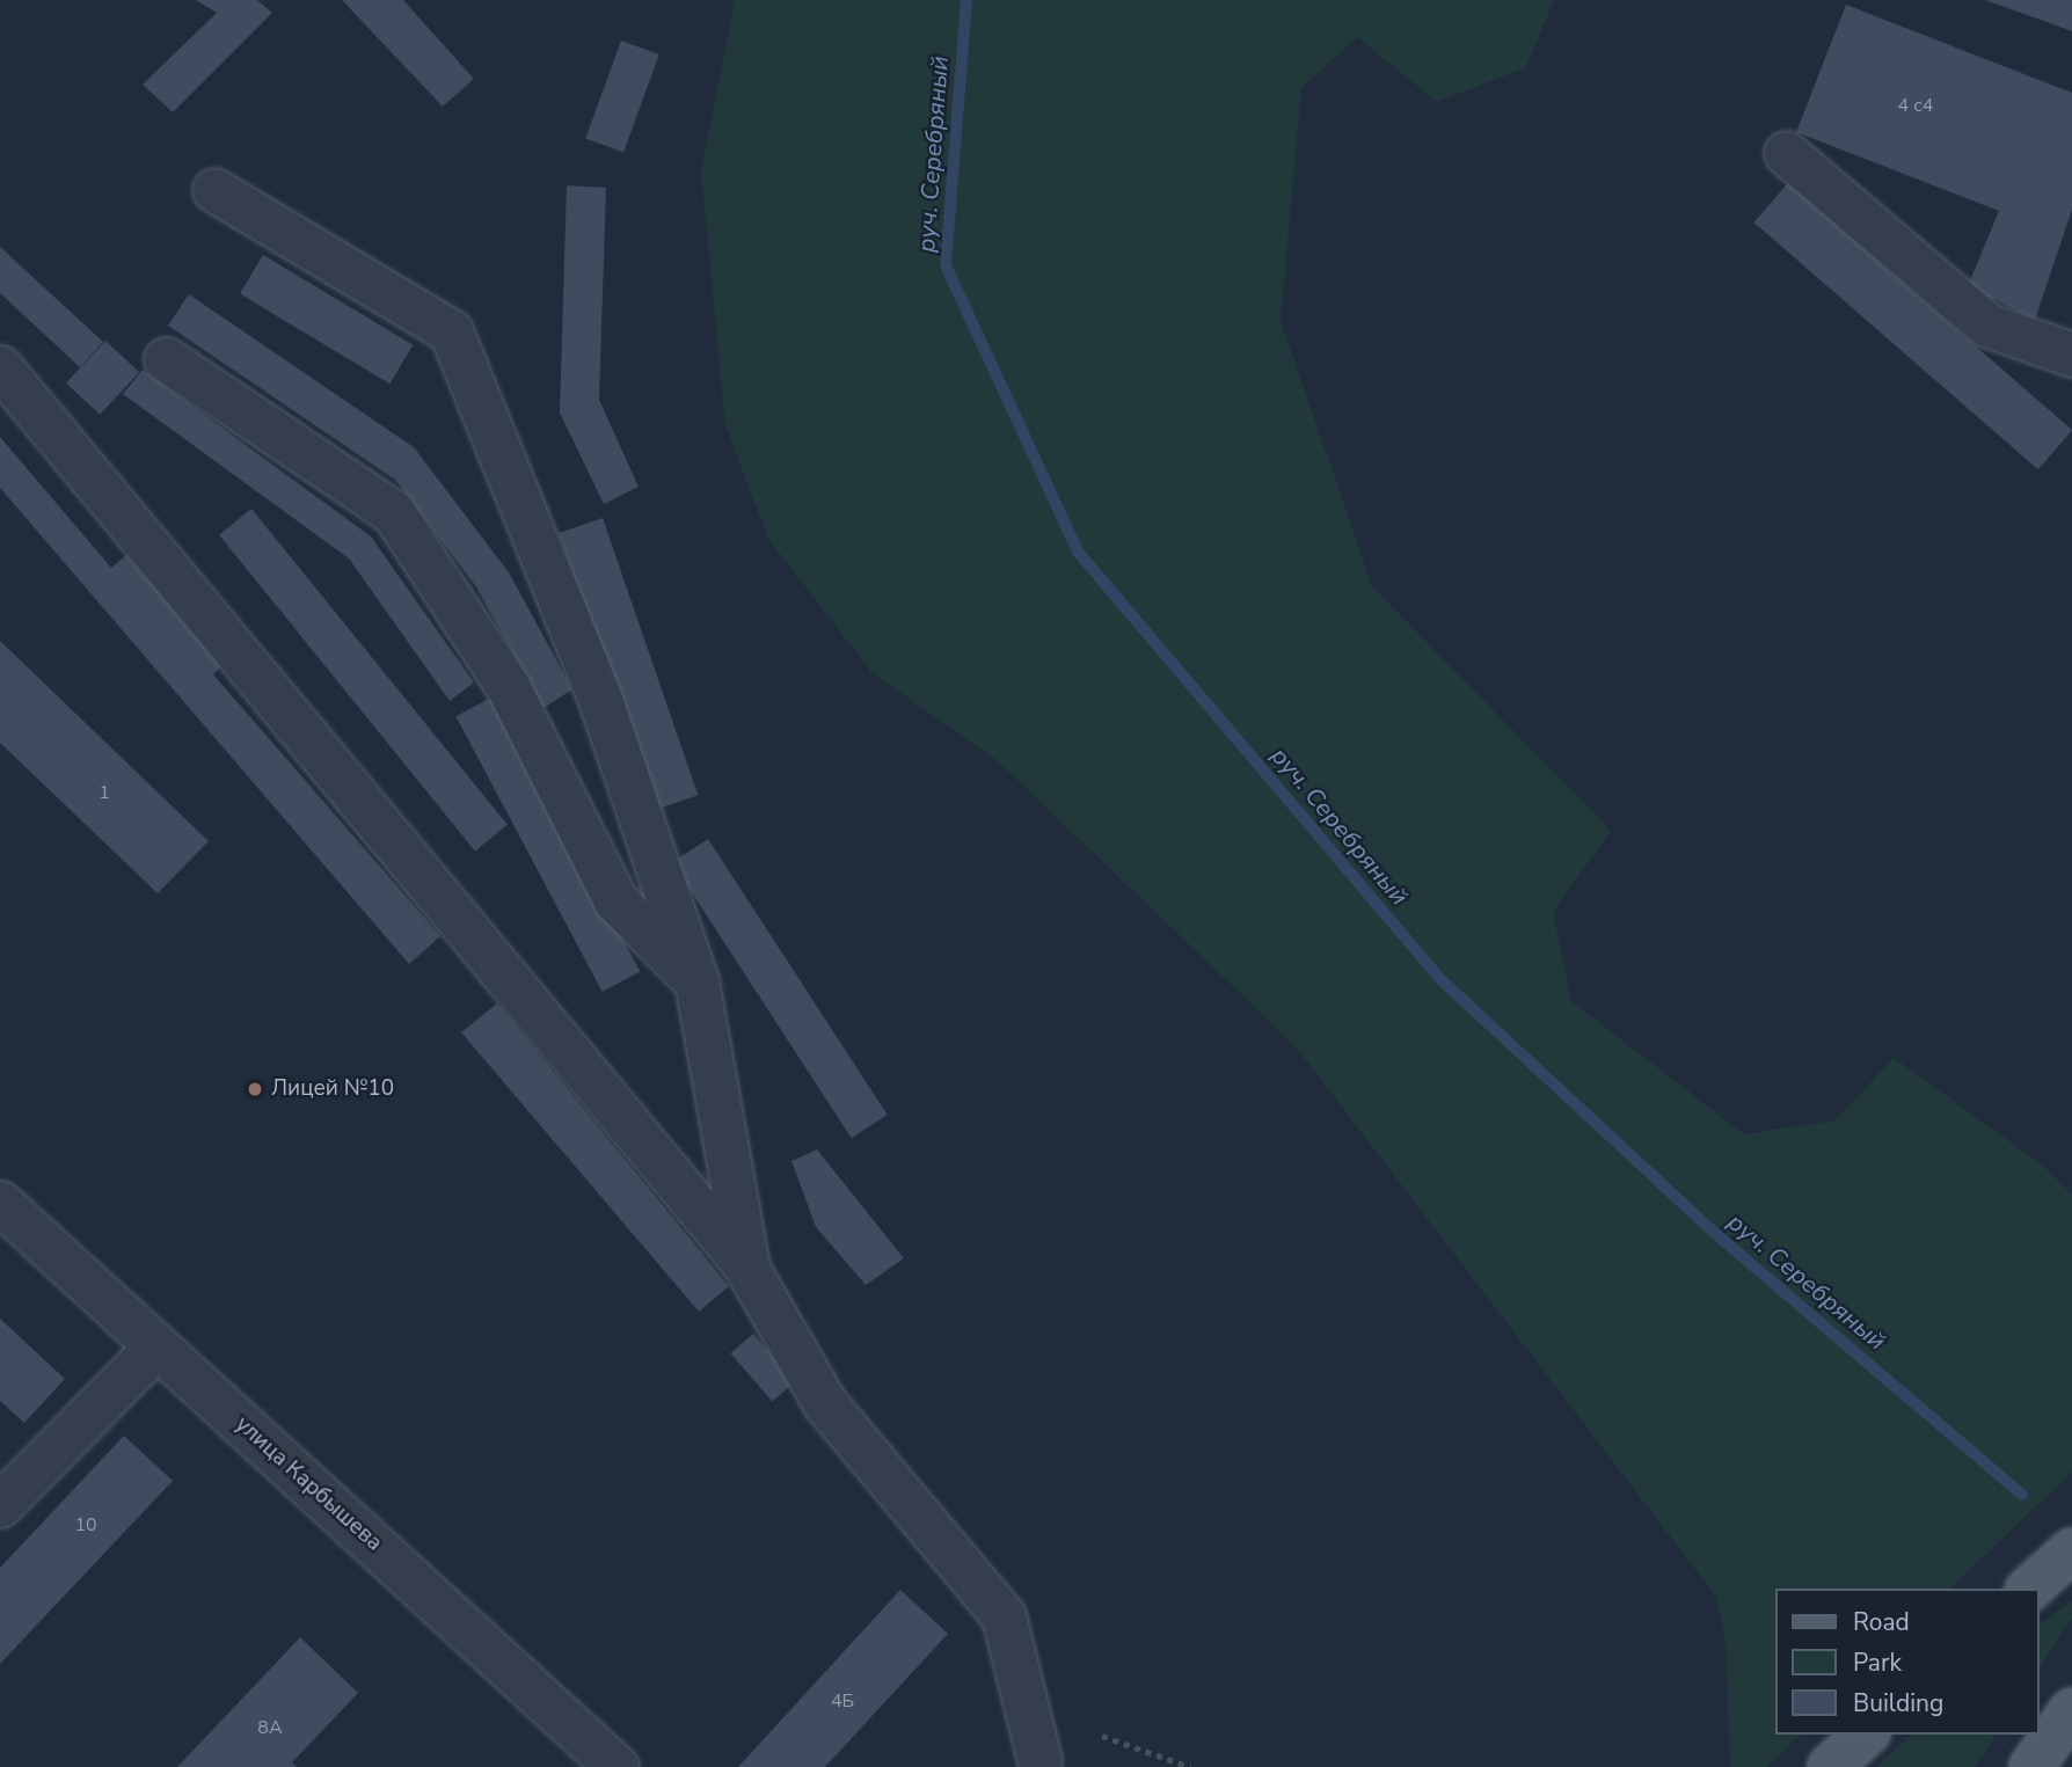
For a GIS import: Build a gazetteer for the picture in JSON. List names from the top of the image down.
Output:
{
  "streets": {
    "street": ["улица Карбышева"]
  },
  "water": ["руч. Серебряный"],
  "places": ["Лицей №10"],
  "house_numbers": [
    "4 с4",
    "1",
    "10",
    "4Б",
    "8А"
  ],
  "legend": ["Road", "Park", "Building"]
}
